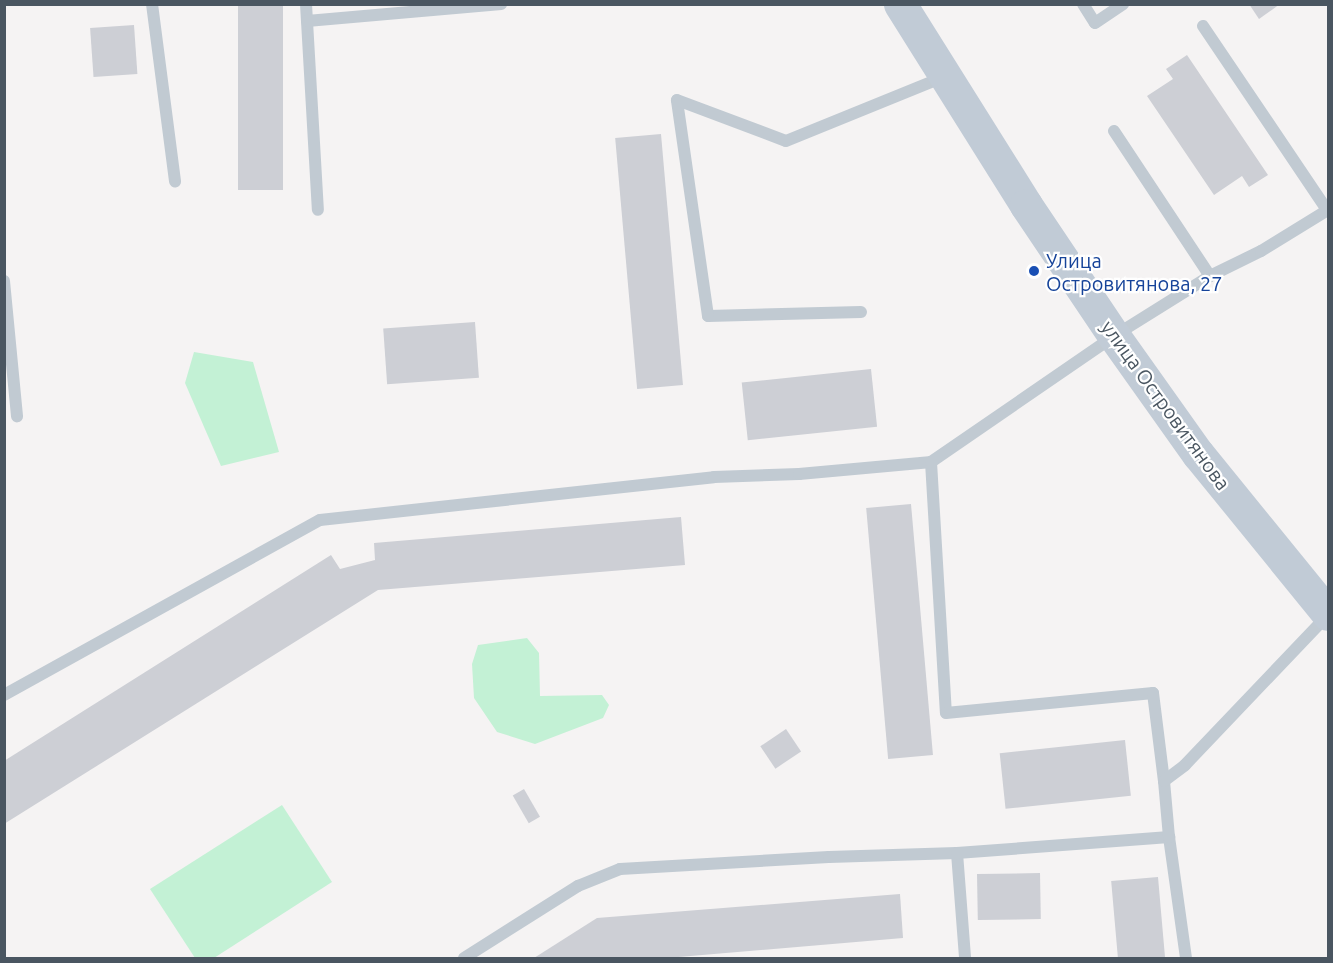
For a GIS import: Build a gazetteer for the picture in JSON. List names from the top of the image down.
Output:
{
  "streets": {
    "main road": ["улица Островитянова"]
  },
  "places": ["Улица Островитянова, 27"]
}
